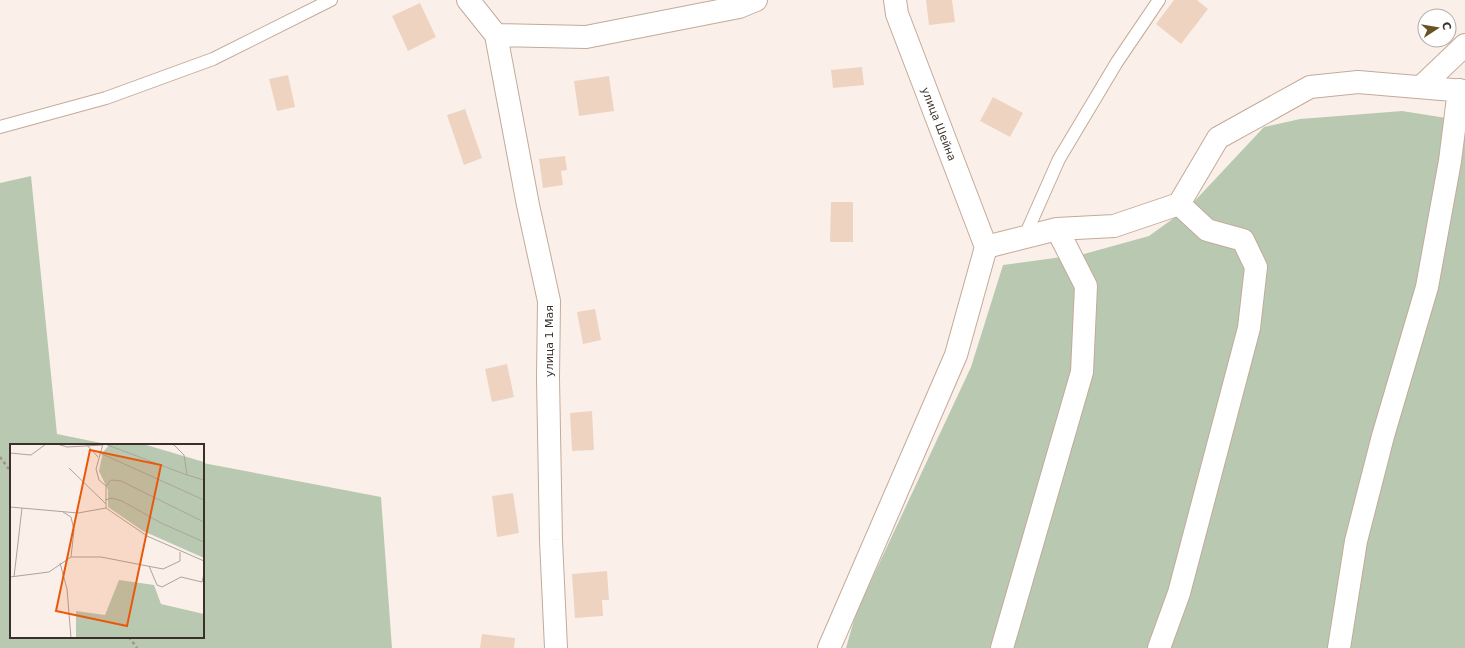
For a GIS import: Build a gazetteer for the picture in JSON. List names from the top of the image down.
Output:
{
  "streets": {
    "street": ["улица Шейна", "улица 1 Мая"]
  },
  "north": "right"
}
